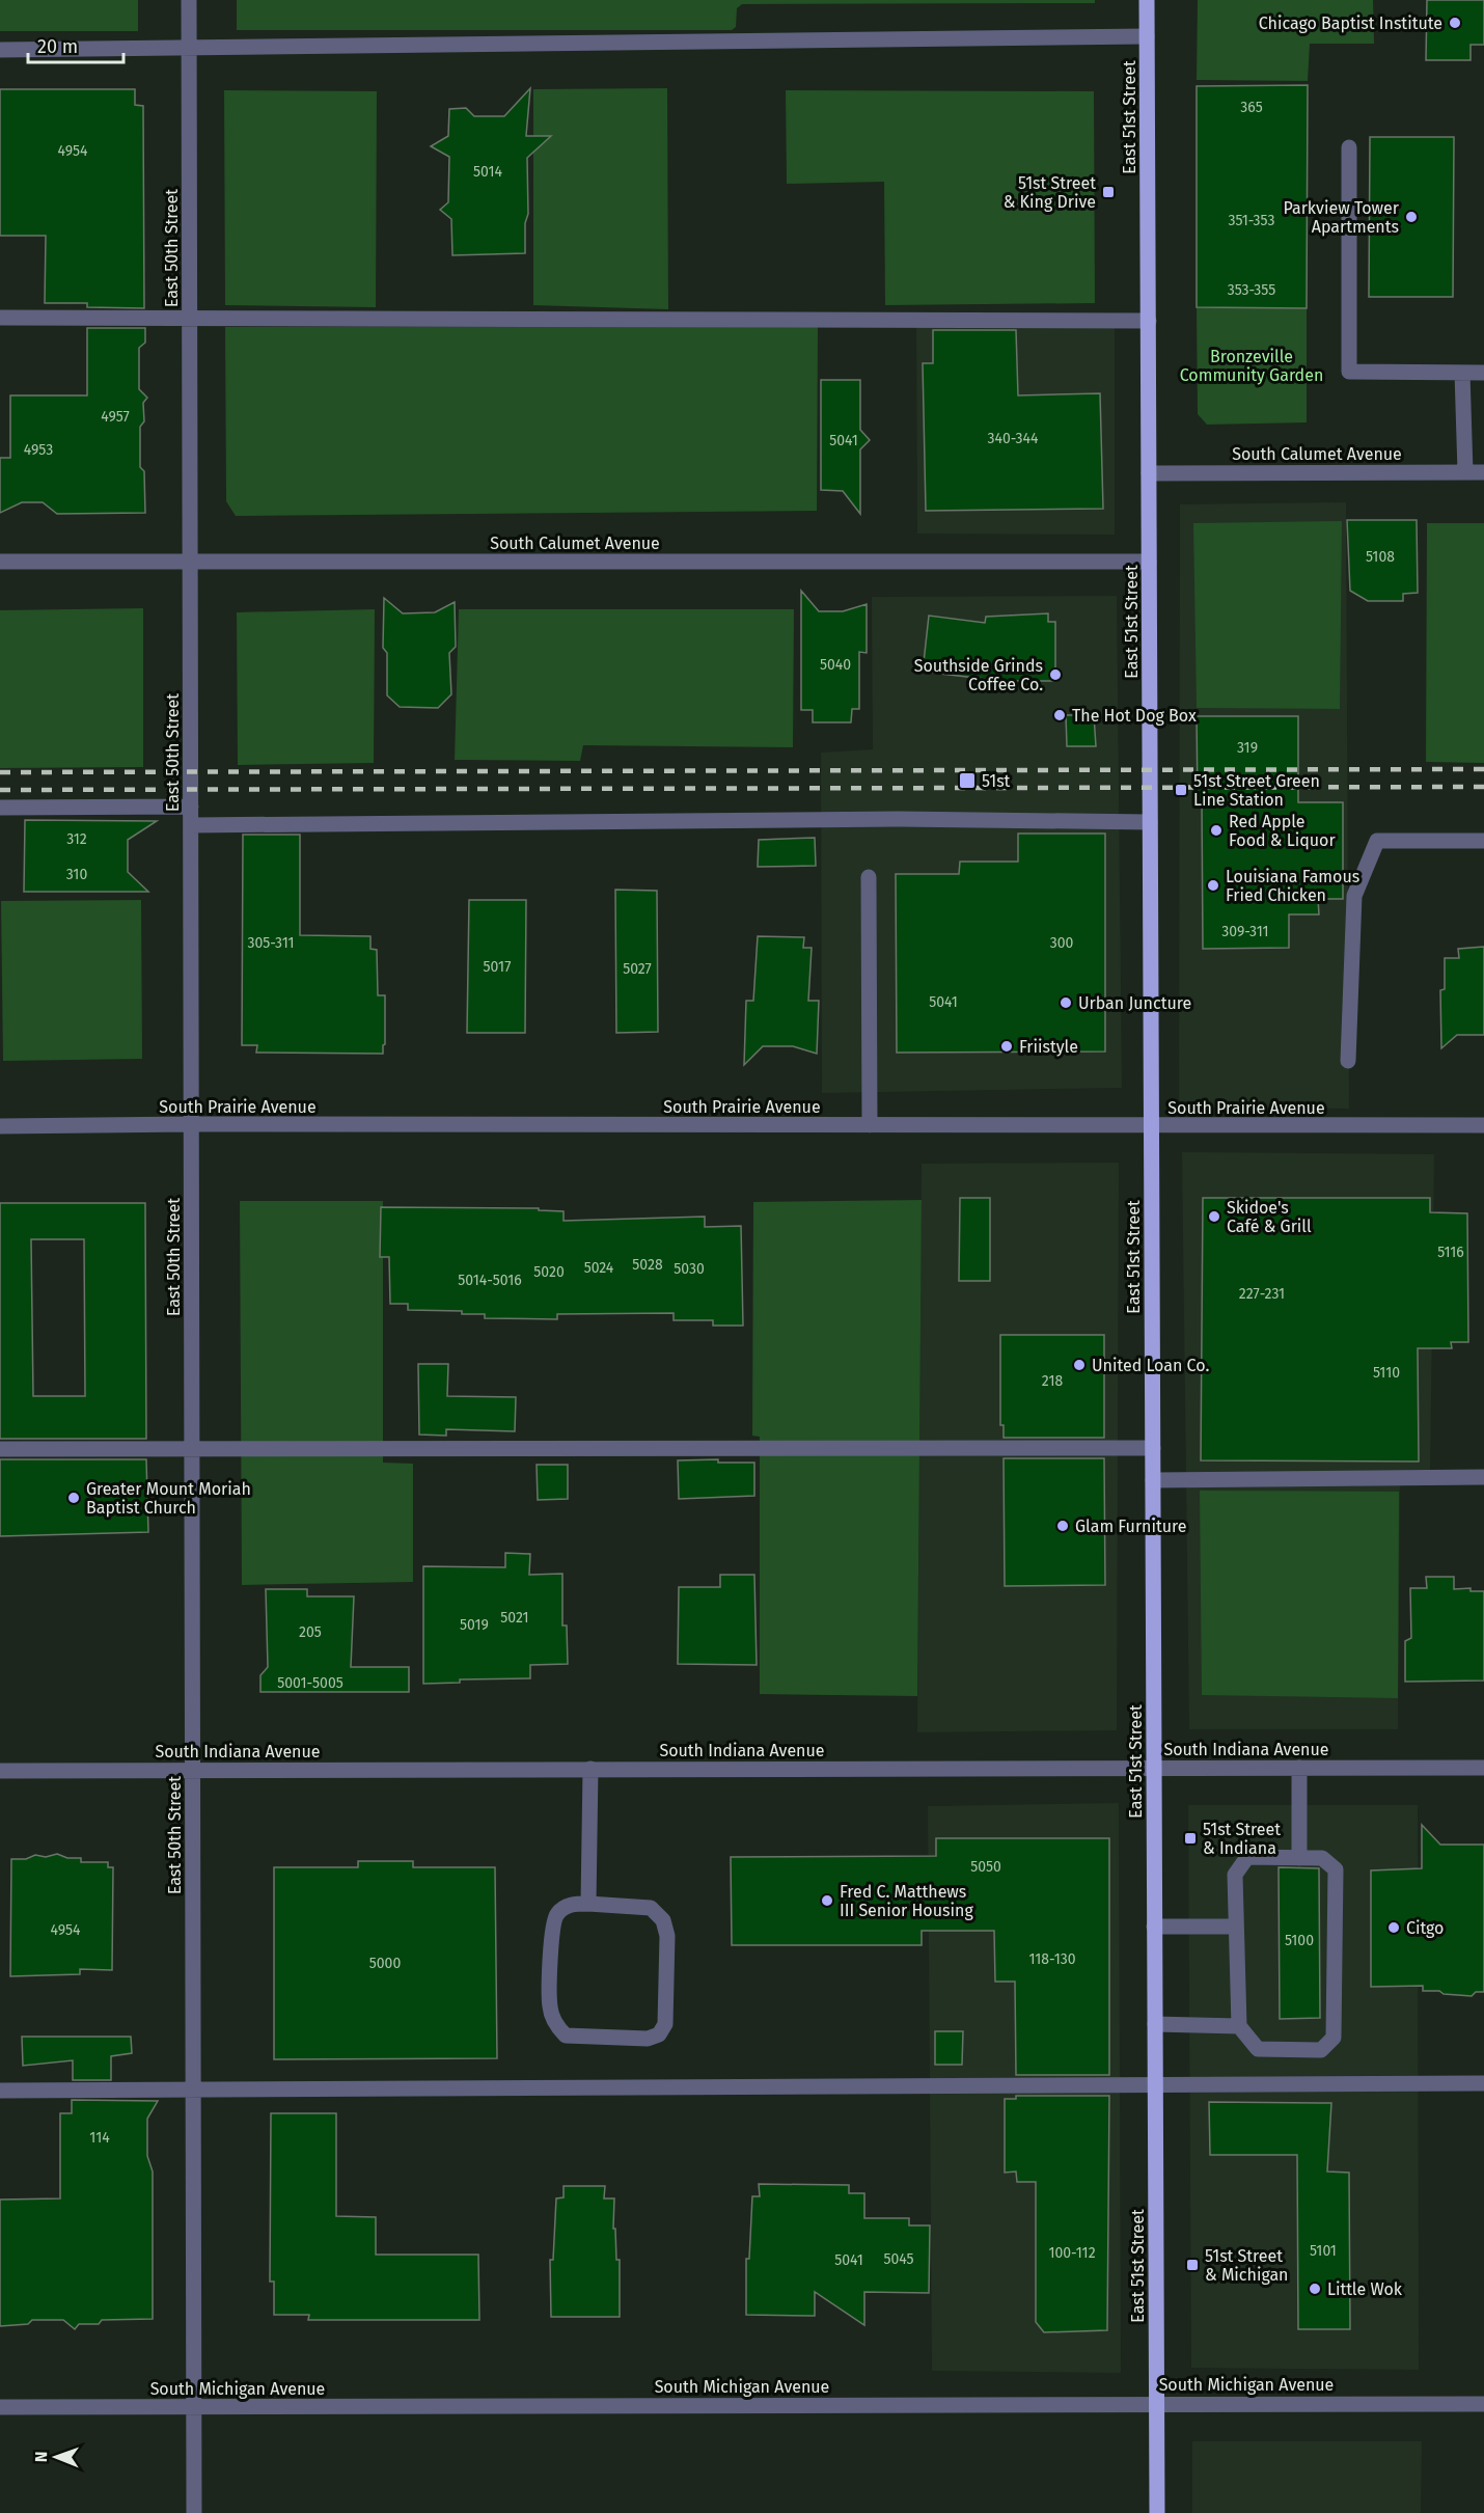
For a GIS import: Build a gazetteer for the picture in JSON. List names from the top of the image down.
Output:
{
  "streets": {
    "main road": ["East 51st Street"],
    "street": [
      "East 50th Street",
      "South Calumet Avenue",
      "South Prairie Avenue",
      "South Indiana Avenue",
      "South Michigan Avenue"
    ]
  },
  "crossings": [
    ["East 51st Street", "South Calumet Avenue"],
    ["East 51st Street", "South Prairie Avenue"],
    ["East 51st Street", "South Indiana Avenue"],
    ["East 51st Street", "South Michigan Avenue"],
    ["East 50th Street", "South Calumet Avenue"],
    ["East 50th Street", "South Prairie Avenue"],
    ["East 50th Street", "South Indiana Avenue"],
    ["East 50th Street", "South Michigan Avenue"]
  ],
  "parks": ["Bronzeville Community Garden"],
  "places": {
    "other": [
      "Chicago Baptist Institute",
      "Parkview Tower Apartments",
      "Southside Grinds Coffee Co.",
      "The Hot Dog Box",
      "Red Apple Food & Liquor",
      "Louisiana Famous Fried Chicken",
      "Urban Juncture",
      "Friistyle",
      "Skidoe's Café & Grill",
      "United Loan Co.",
      "Greater Mount Moriah Baptist Church",
      "Glam Furniture",
      "Fred C. Matthews III Senior Housing",
      "Citgo",
      "Little Wok"
    ],
    "transit": [
      "51st Street & King Drive",
      "51st",
      "51st Street Green Line Station",
      "51st Street & Indiana",
      "51st Street & Michigan"
    ]
  },
  "house_numbers": [
    "365",
    "4954",
    "5014",
    "351-353",
    "353-355",
    "4957",
    "340-344",
    "5041",
    "4953",
    "5108",
    "5040",
    "319",
    "312",
    "310",
    "309-311",
    "305-311",
    "300",
    "5017",
    "5027",
    "5041",
    "5116",
    "5028",
    "5024",
    "5030",
    "5020",
    "5014-5016",
    "227-231",
    "5110",
    "218",
    "5021",
    "5019",
    "205",
    "5001-5005",
    "5050",
    "4954",
    "5100",
    "118-130",
    "5000",
    "114",
    "5101",
    "100-112",
    "5045",
    "5041"
  ],
  "scale_bar": "20 m",
  "north": "left"
}
